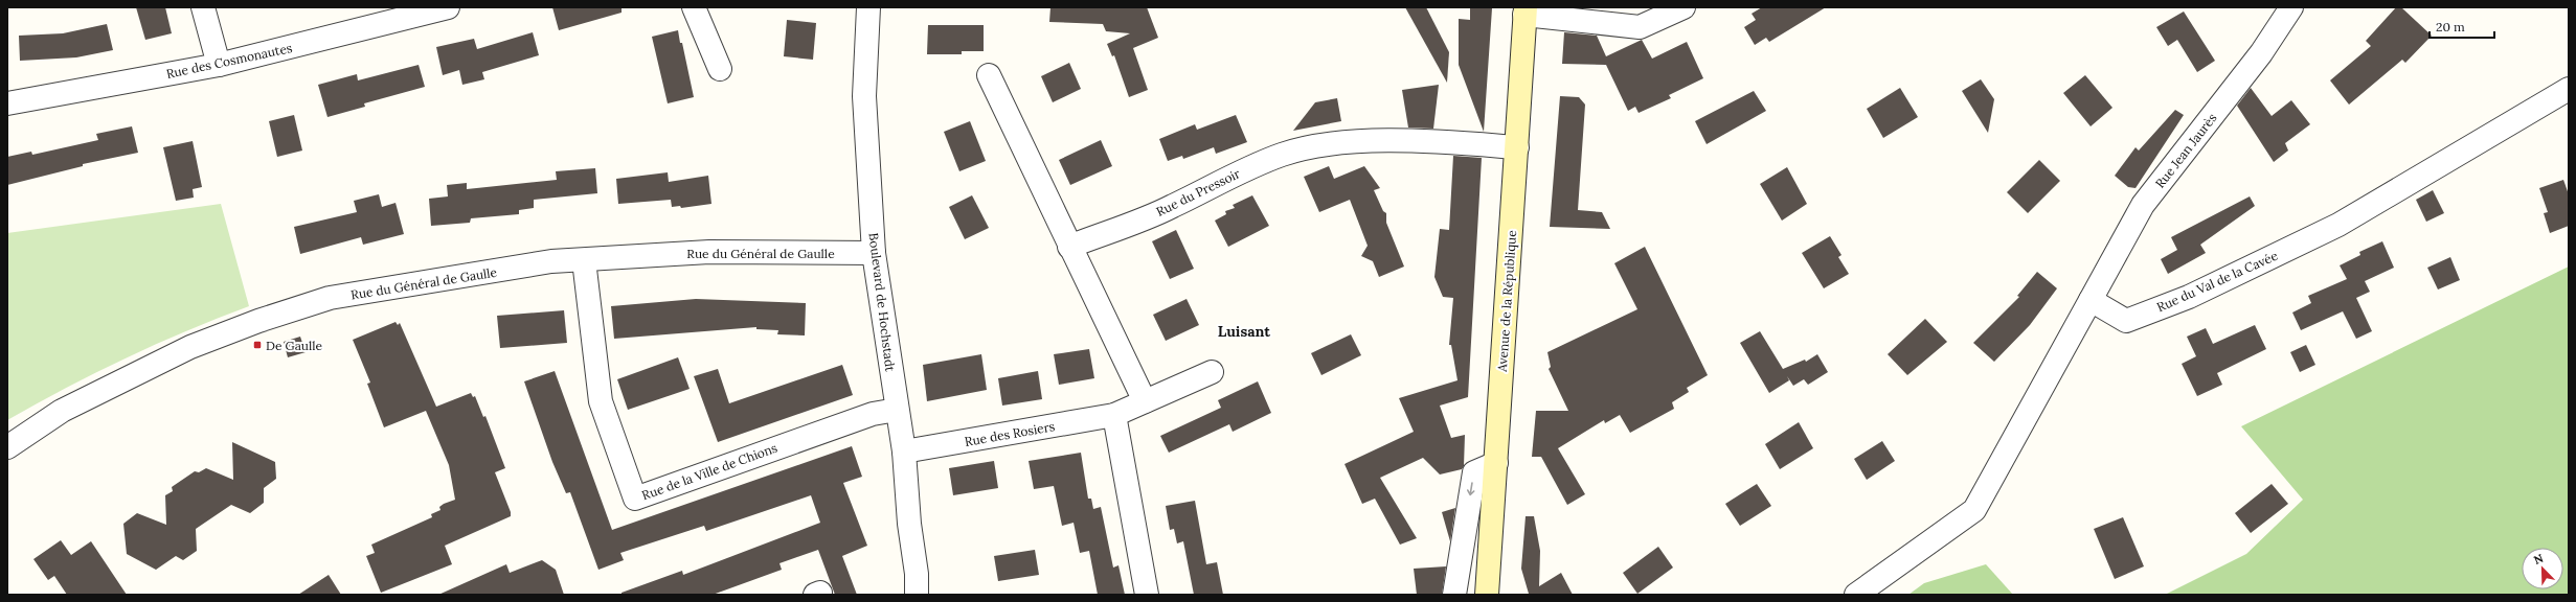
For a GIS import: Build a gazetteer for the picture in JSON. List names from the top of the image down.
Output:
{
  "streets": {
    "main road": ["Avenue de la République"],
    "street": [
      "Rue des Cosmonautes",
      "Rue Jean Jaurès",
      "Rue du Pressoir",
      "Rue du Général de Gaulle",
      "Rue du Val de la Cavée",
      "Boulevard de Hochstadt",
      "Rue des Rosiers",
      "Rue de la Ville de Chions"
    ]
  },
  "crossings": [
    ["Rue Jean Jaurès", "Rue du Val de la Cavée"],
    ["Rue du Pressoir", "Avenue de la République"],
    ["Rue du Général de Gaulle", "Boulevard de Hochstadt"],
    ["Rue du Général de Gaulle", "Rue de la Ville de Chions"],
    ["Boulevard de Hochstadt", "Rue des Rosiers"],
    ["Boulevard de Hochstadt", "Rue de la Ville de Chions"]
  ],
  "districts": ["Luisant"],
  "places": {
    "transit": ["De Gaulle"]
  },
  "scale_bar": "20 m",
  "north": "top left"
}
